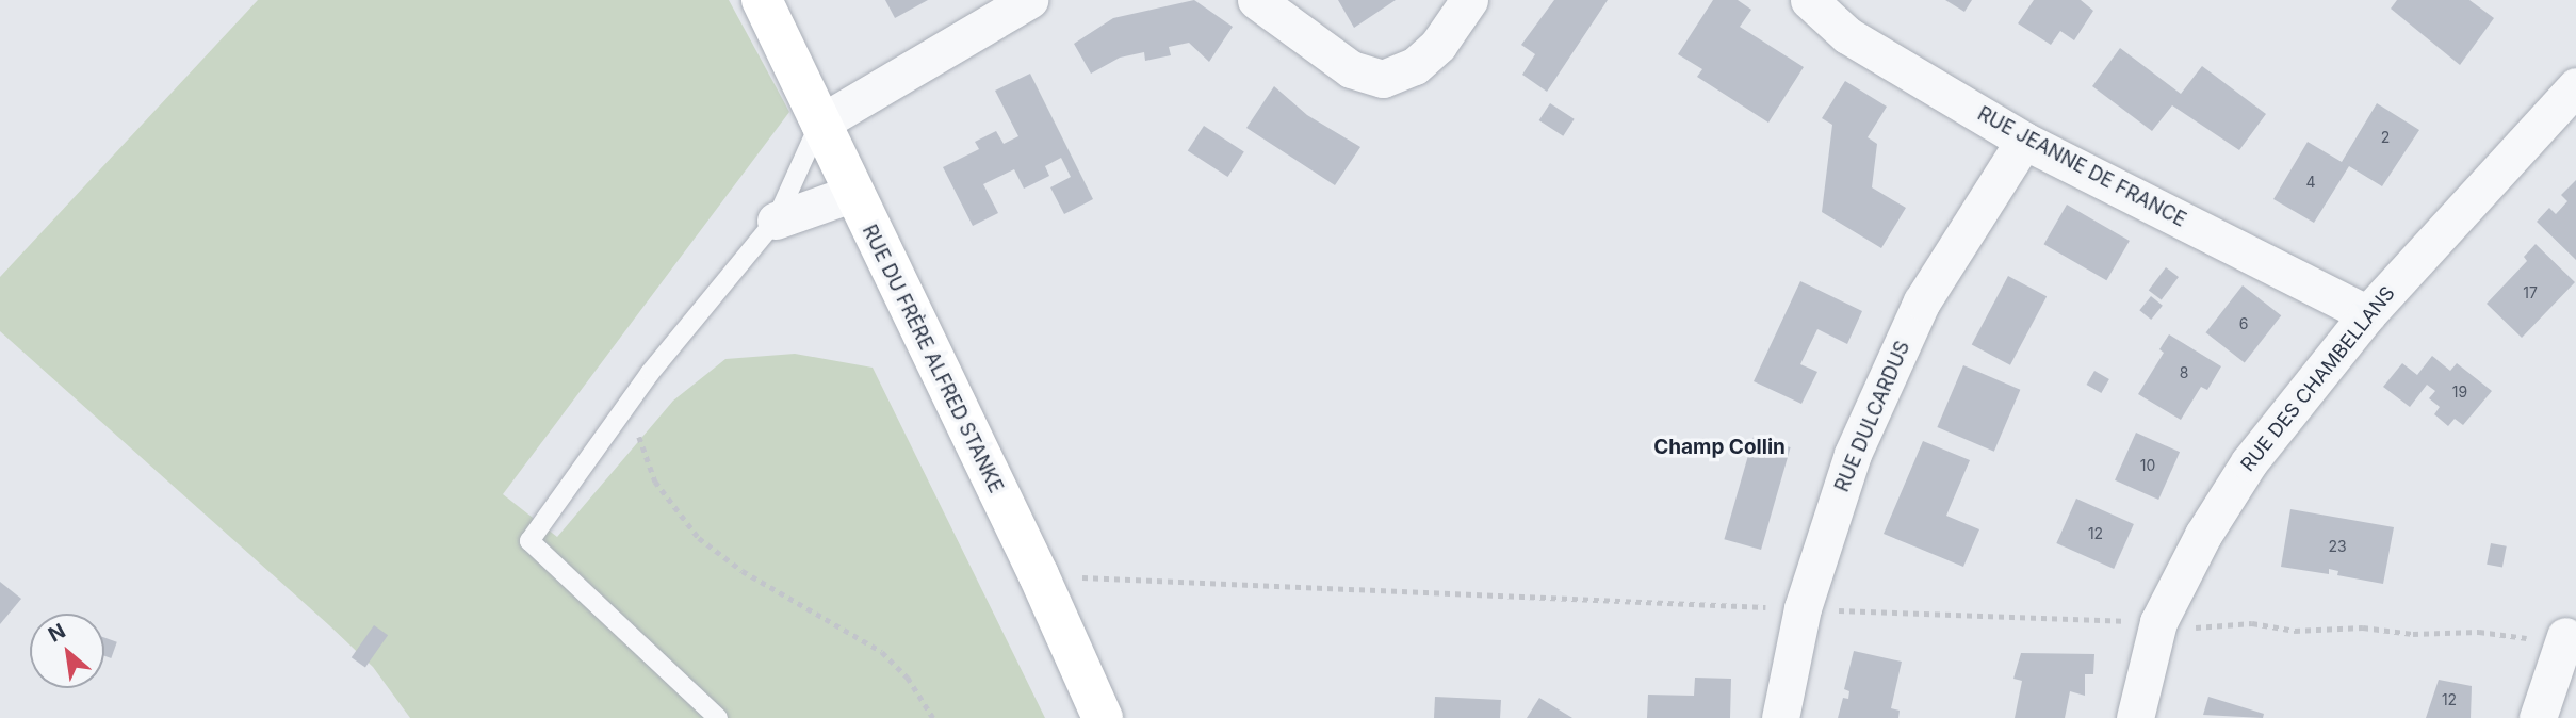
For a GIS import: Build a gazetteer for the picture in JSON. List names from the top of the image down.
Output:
{
  "streets": {
    "street": [
      "RUE JEANNE DE FRANCE",
      "RUE DU FRÈRE ALFRED STANKE",
      "RUE DES CHAMBELLANS",
      "RUE DULCARDUS"
    ]
  },
  "crossings": [
    ["RUE JEANNE DE FRANCE", "RUE DES CHAMBELLANS"],
    ["RUE JEANNE DE FRANCE", "RUE DULCARDUS"]
  ],
  "districts": ["Champ Collin"],
  "house_numbers": [
    "2",
    "4",
    "17",
    "6",
    "8",
    "19",
    "10",
    "12",
    "23",
    "12"
  ],
  "north": "top left"
}
